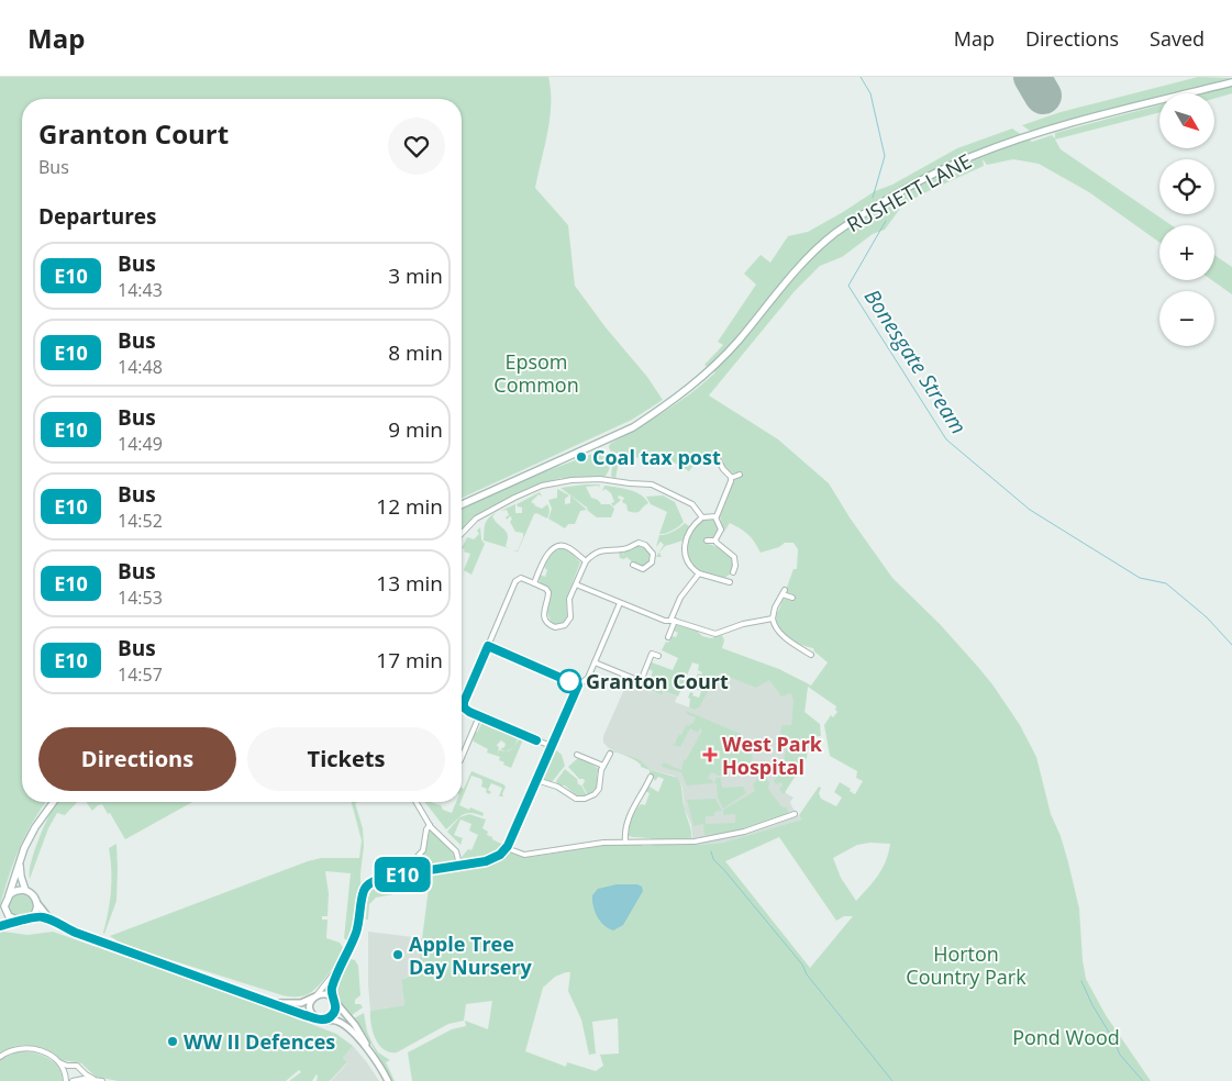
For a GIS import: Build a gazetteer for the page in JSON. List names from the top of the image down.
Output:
{
  "streets": {
    "main road": ["RUSHETT LANE"]
  },
  "water": ["Bonesgate Stream"],
  "parks": ["Epsom Common", "Horton Country Park", "Pond Wood"],
  "places": {
    "other": [
      "Coal tax post",
      "Granton Court",
      "Apple Tree Day Nursery",
      "WW II Defences"
    ],
    "health": ["West Park Hospital"]
  },
  "lines": ["bus line E10"],
  "north": "bottom right",
  "page": {
    "header": "Map",
    "nav": ["Map", "Directions", "Saved"],
    "on_map": "E10",
    "map_buttons": ["+", "−"],
    "heading": [
      ["Granton Court", "Bus"],
      "Departures"
    ],
    "list": [
      {
        "mark": "E10",
        "name": "Bus",
        "note": "14:43",
        "value": "3 min"
      },
      {
        "mark": "E10",
        "name": "Bus",
        "note": "14:48",
        "value": "8 min"
      },
      {
        "mark": "E10",
        "name": "Bus",
        "note": "14:49",
        "value": "9 min"
      },
      {
        "mark": "E10",
        "name": "Bus",
        "note": "14:52",
        "value": "12 min"
      },
      {
        "mark": "E10",
        "name": "Bus",
        "note": "14:53",
        "value": "13 min"
      },
      {
        "mark": "E10",
        "name": "Bus",
        "note": "14:57",
        "value": "17 min"
      }
    ],
    "buttons": ["Directions", "Tickets"]
  }
}
